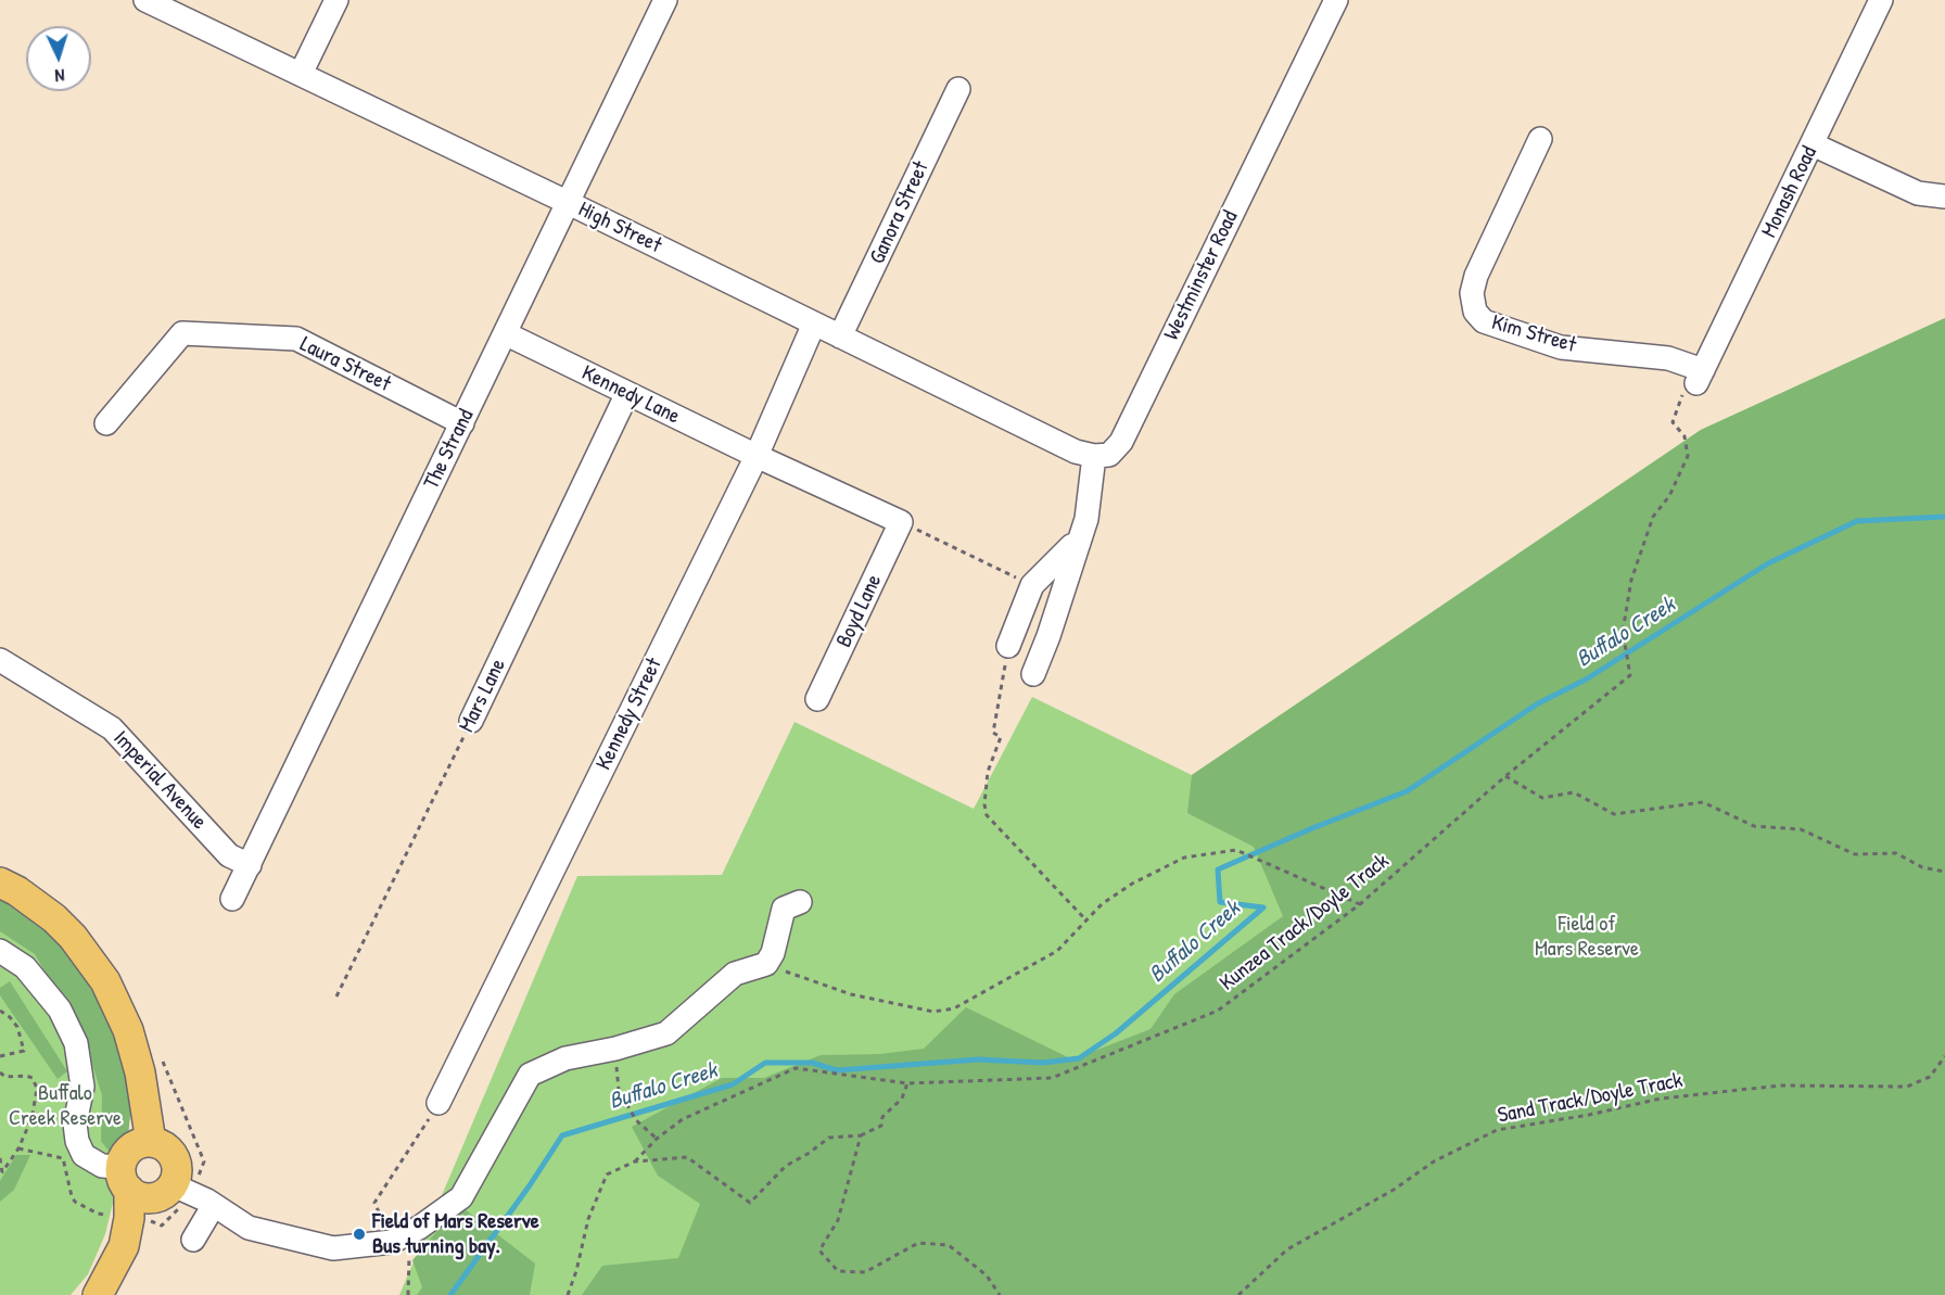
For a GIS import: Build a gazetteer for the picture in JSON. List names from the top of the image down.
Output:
{
  "streets": {
    "street": [
      "Monash Road",
      "Ganora Street",
      "High Street",
      "Westminster Road",
      "Kim Street",
      "Laura Street",
      "Kennedy Lane",
      "The Strand",
      "Boyd Lane",
      "Mars Lane",
      "Kennedy Street",
      "Imperial Avenue"
    ],
    "path": ["Kunzea Track/Doyle Track", "Sand Track/Doyle Track"]
  },
  "crossings": [
    ["Monash Road", "Kim Street"],
    ["Monash Road", "Kunzea Track/Doyle Track"],
    ["Ganora Street", "High Street"],
    ["High Street", "Westminster Road"],
    ["High Street", "The Strand"],
    ["High Street", "Kennedy Street"],
    ["Kim Street", "Kunzea Track/Doyle Track"],
    ["Laura Street", "The Strand"],
    ["Kennedy Lane", "The Strand"],
    ["Kennedy Lane", "Mars Lane"],
    ["Kennedy Lane", "Kennedy Street"],
    ["The Strand", "Imperial Avenue"]
  ],
  "water": ["Buffalo Creek"],
  "parks": ["Field of Mars Reserve", "Buffalo Creek Reserve"],
  "places": ["Field of Mars Reserve Bus turning bay."],
  "north": "bottom"
}
